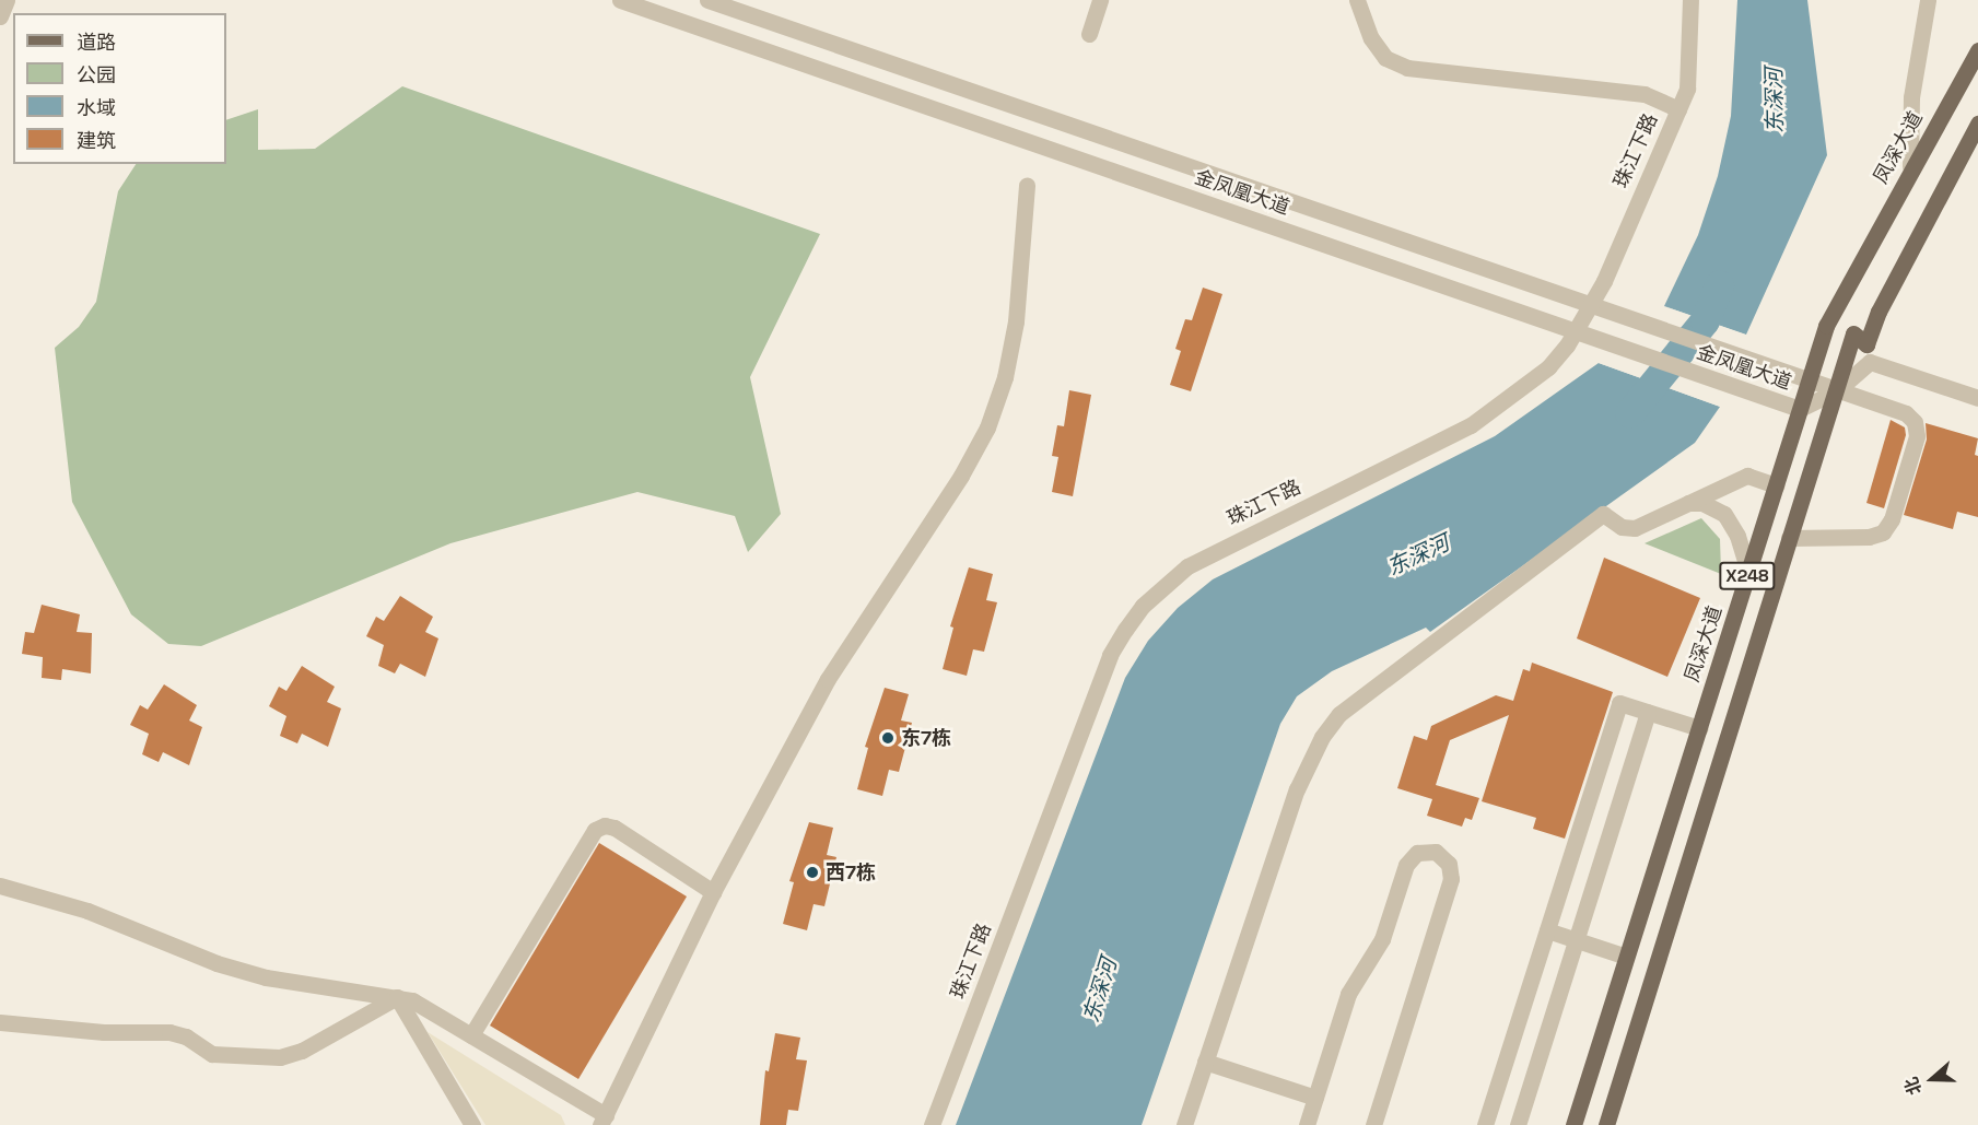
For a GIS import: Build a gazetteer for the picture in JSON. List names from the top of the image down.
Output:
{
  "streets": {
    "main road": ["凤深大道", "X248"],
    "street": ["珠江下路", "金凤凰大道"]
  },
  "crossings": [
    ["凤深大道", "金凤凰大道"],
    ["珠江下路", "金凤凰大道"],
    ["金凤凰大道", "X248"]
  ],
  "water": ["东深河"],
  "places": ["东7栋", "西7栋"],
  "legend": [
    "道路",
    "公园",
    "水域",
    "建筑"
  ],
  "north": "left"
}
